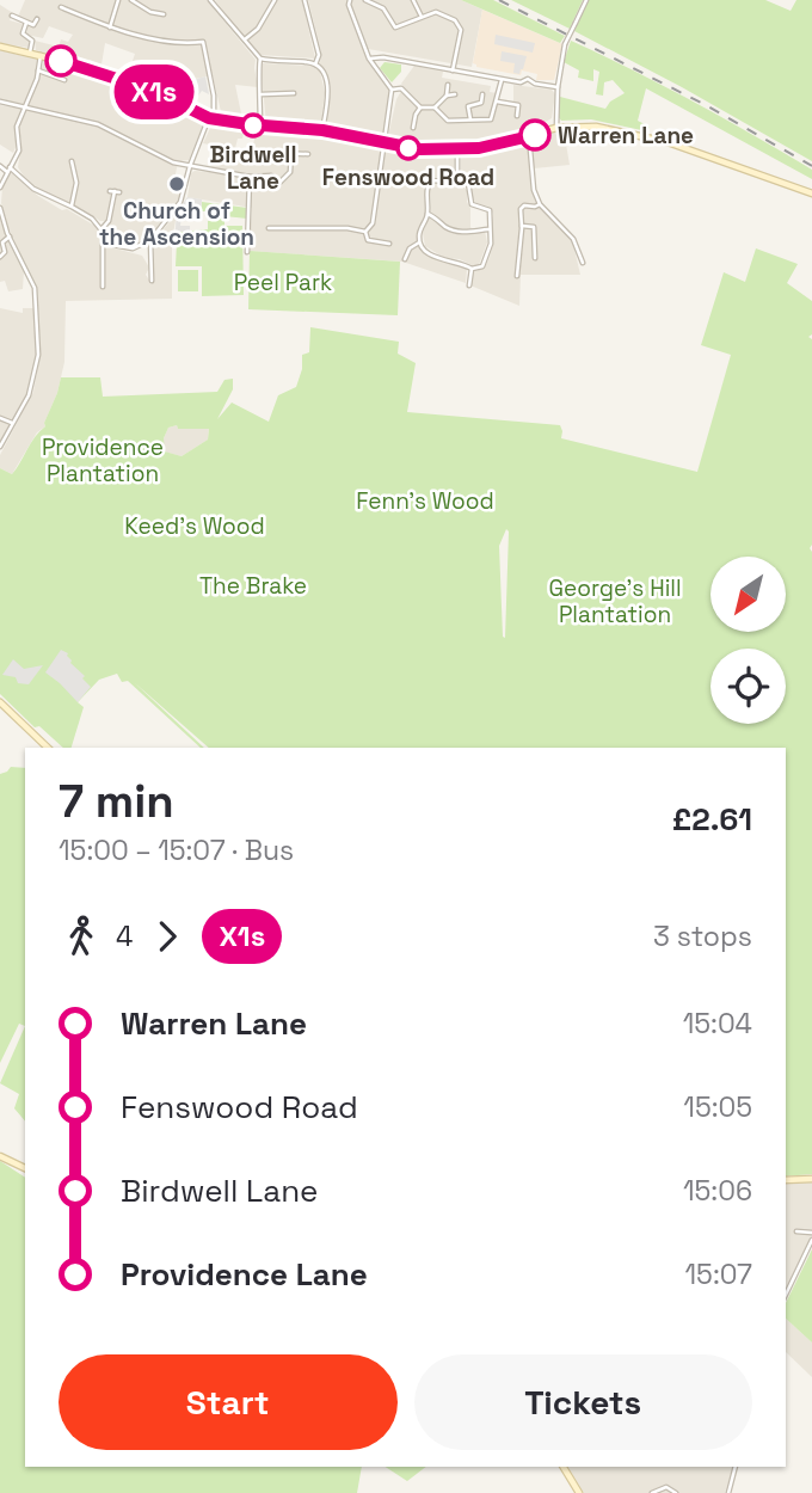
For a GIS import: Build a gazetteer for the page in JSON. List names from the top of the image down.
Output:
{
  "parks": [
    "Peel Park",
    "Providence Plantation",
    "Fenn's Wood",
    "Keed's Wood",
    "The Brake",
    "George's Hill Plantation"
  ],
  "places": [
    "Birdwell Lane",
    "Warren Lane",
    "Fenswood Road",
    "Church of the Ascension"
  ],
  "lines": ["bus line X1s"],
  "north": "bottom left",
  "page": {
    "on_map": "X1s",
    "heading": ["7 min", "15:00 – 15:07 · Bus", "£2.61"],
    "legs": ["4", "X1s", "3 stops"],
    "list": [
      {
        "name": "Warren Lane",
        "value": "15:04"
      },
      {
        "name": "Fenswood Road",
        "value": "15:05"
      },
      {
        "name": "Birdwell Lane",
        "value": "15:06"
      },
      {
        "name": "Providence Lane",
        "value": "15:07"
      }
    ],
    "buttons": ["Start", "Tickets"]
  }
}
